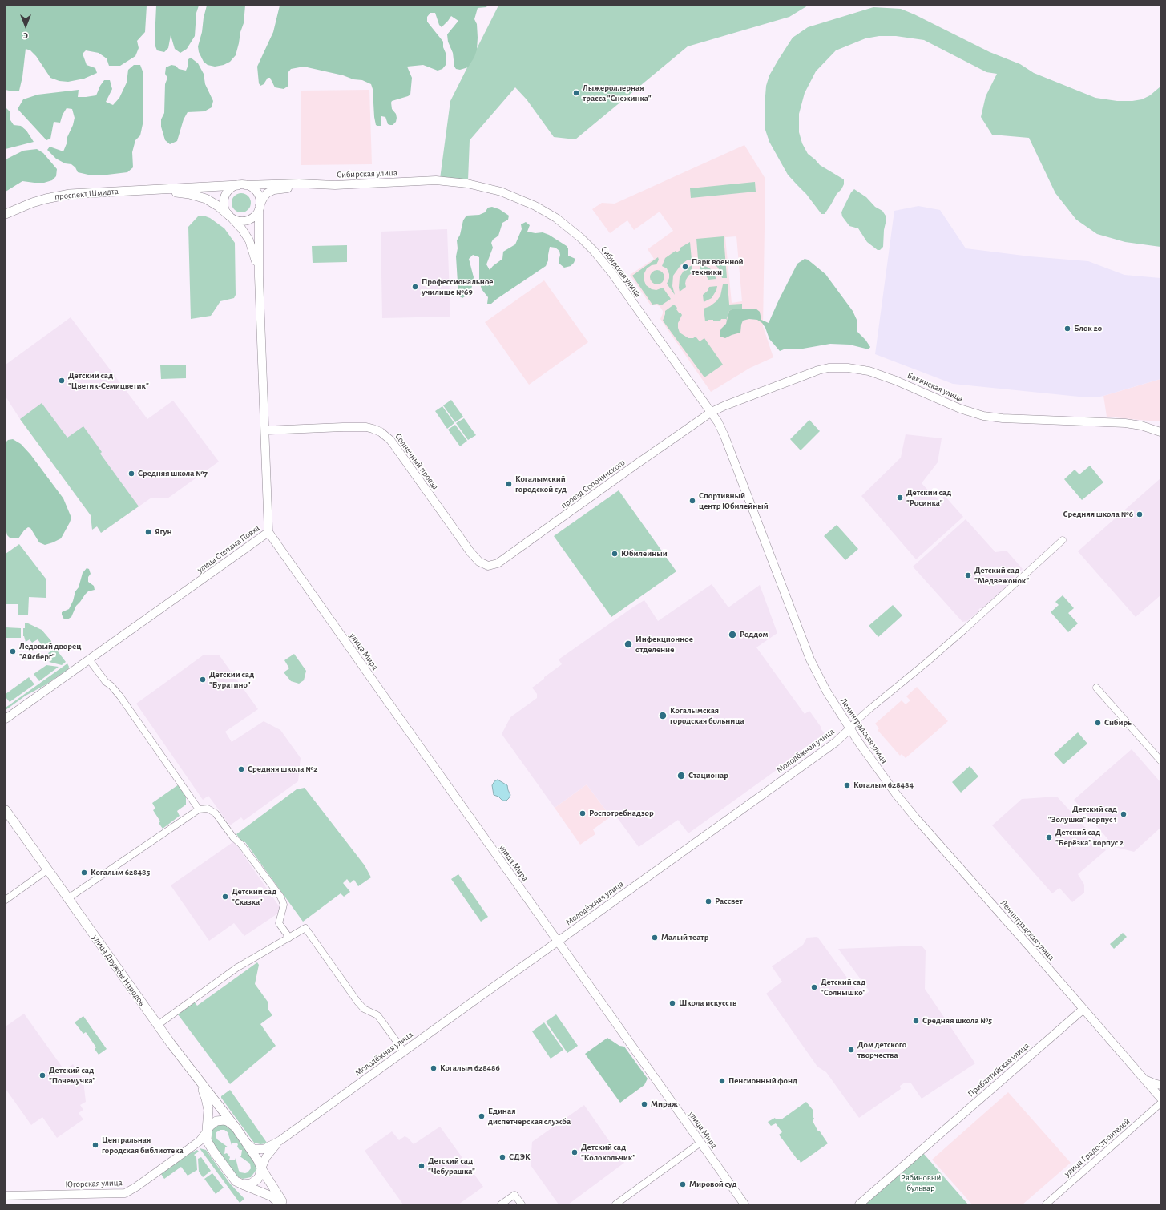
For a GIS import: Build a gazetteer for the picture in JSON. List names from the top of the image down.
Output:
{
  "streets": {
    "main road": ["проспект Шмидта", "улица Дружбы Народов"],
    "street": [
      "Сибирская улица",
      "Бакинская улица",
      "Солнечный проезд",
      "проезд Сопочинского",
      "улица Степана Повха",
      "улица Мира",
      "Ленинградская улица",
      "Молодёжная улица",
      "Прибалтийская улица",
      "улица Градостроителей",
      "Югорская улица"
    ]
  },
  "crossings": [
    ["Сибирская улица", "проспект Шмидта"],
    ["Сибирская улица", "Бакинская улица"],
    ["Сибирская улица", "проезд Сопочинского"],
    ["Сибирская улица", "улица Степана Повха"],
    ["Сибирская улица", "Ленинградская улица"],
    ["проспект Шмидта", "улица Степана Повха"],
    ["Бакинская улица", "проезд Сопочинского"],
    ["Бакинская улица", "Ленинградская улица"],
    ["Солнечный проезд", "проезд Сопочинского"],
    ["Солнечный проезд", "улица Степана Повха"],
    ["проезд Сопочинского", "Ленинградская улица"],
    ["улица Степана Повха", "улица Мира"],
    ["улица Мира", "Молодёжная улица"],
    ["Ленинградская улица", "Молодёжная улица"],
    ["Ленинградская улица", "Прибалтийская улица"],
    ["улица Дружбы Народов", "Югорская улица"]
  ],
  "parks": ["Рябиновый бульвар"],
  "places": [
    "Лыжероллерная трасса \"Снежинка\"",
    "Парк военной техники",
    "Профессиональное училище №69",
    "Блок 20",
    "Детский сад \"Цветик-Семицветик\"",
    "Средняя школа №7",
    "Когалымский городской суд",
    "Детский сад \"Росинка\"",
    "Спортивный центр Юбилейный",
    "Средняя школа №6",
    "Ягун",
    "Юбилейный",
    "Детский сад \"Медвежонок\"",
    "Роддом",
    "Инфекционное отделение",
    "Ледовый дворец \"Айсберг\"",
    "Детский сад \"Буратино\"",
    "Когалымская городская больница",
    "Сибирь",
    "Средняя школа №2",
    "Стационар",
    "Когалым 628484",
    "Роспотребнадзор",
    "Детский сад \"Золушка\" корпус 1",
    "Детский сад \"Берёзка\" корпус 2",
    "Когалым 628485",
    "Детский сад \"Сказка\"",
    "Рассвет",
    "Малый театр",
    "Детский сад \"Солнышко\"",
    "Школа искусств",
    "Средняя школа №5",
    "Дом детского творчества",
    "Когалым 628486",
    "Детский сад \"Почемучка\"",
    "Пенсионный фонд",
    "Мираж",
    "Единая диспетчерская служба",
    "Центральная городская библиотека",
    "Детский сад \"Колокольчик\"",
    "СДЭК",
    "Детский сад \"Чебурашка\"",
    "Мировой суд"
  ],
  "north": "bottom"
}
